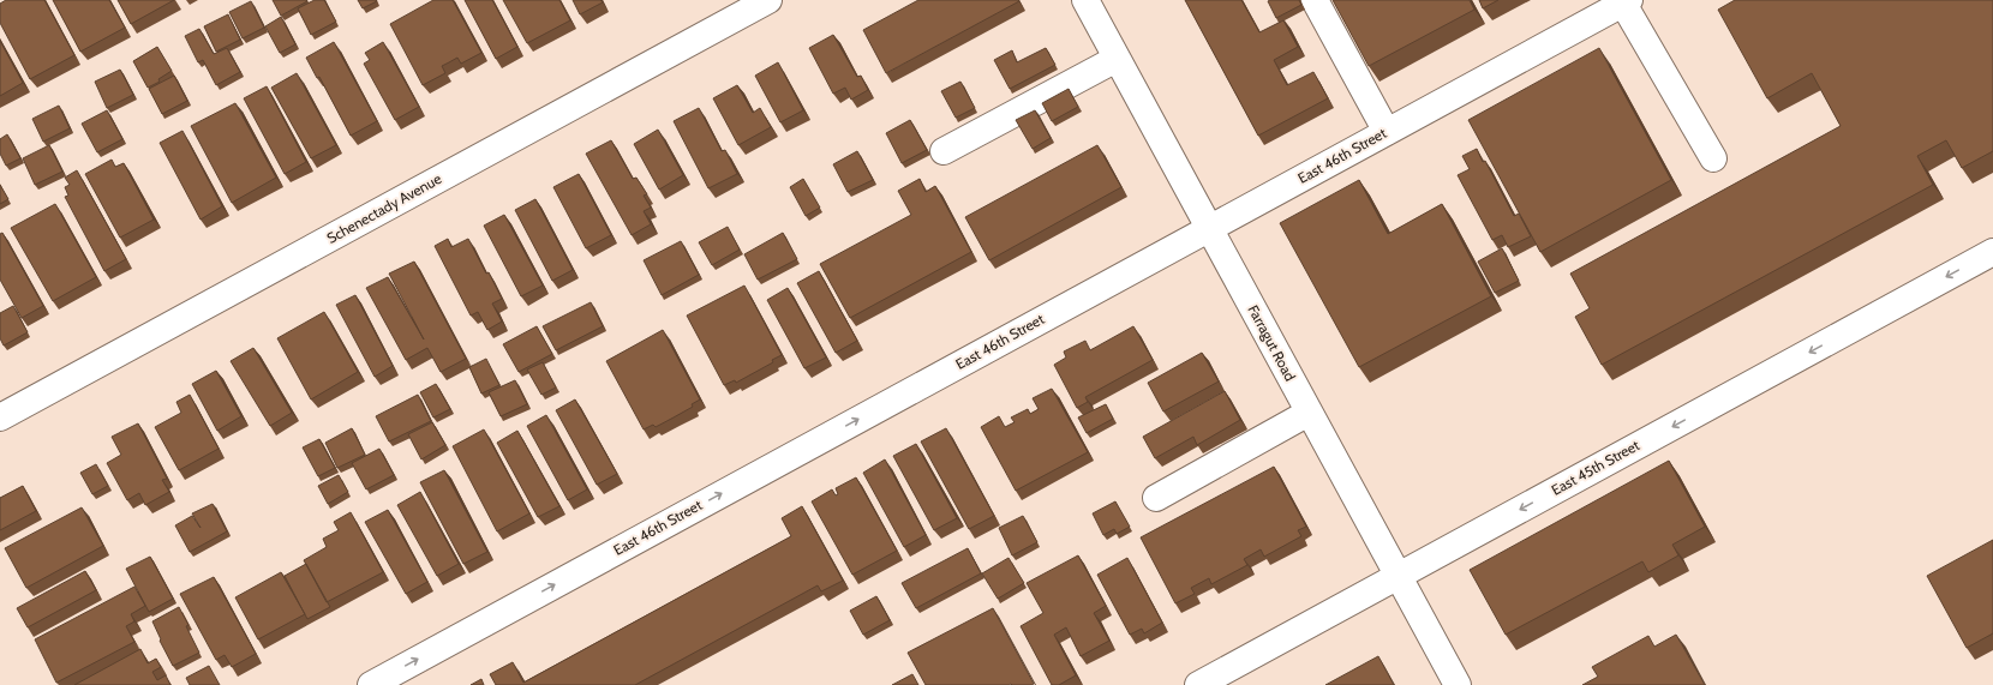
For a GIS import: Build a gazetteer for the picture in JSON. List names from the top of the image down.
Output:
{
  "streets": {
    "street": [
      "East 46th Street",
      "Schenectady Avenue",
      "Farragut Road",
      "East 45th Street"
    ]
  },
  "crossings": [
    ["East 46th Street", "Farragut Road"],
    ["Farragut Road", "East 45th Street"]
  ],
  "one_way": ["East 45th Street"]
}
